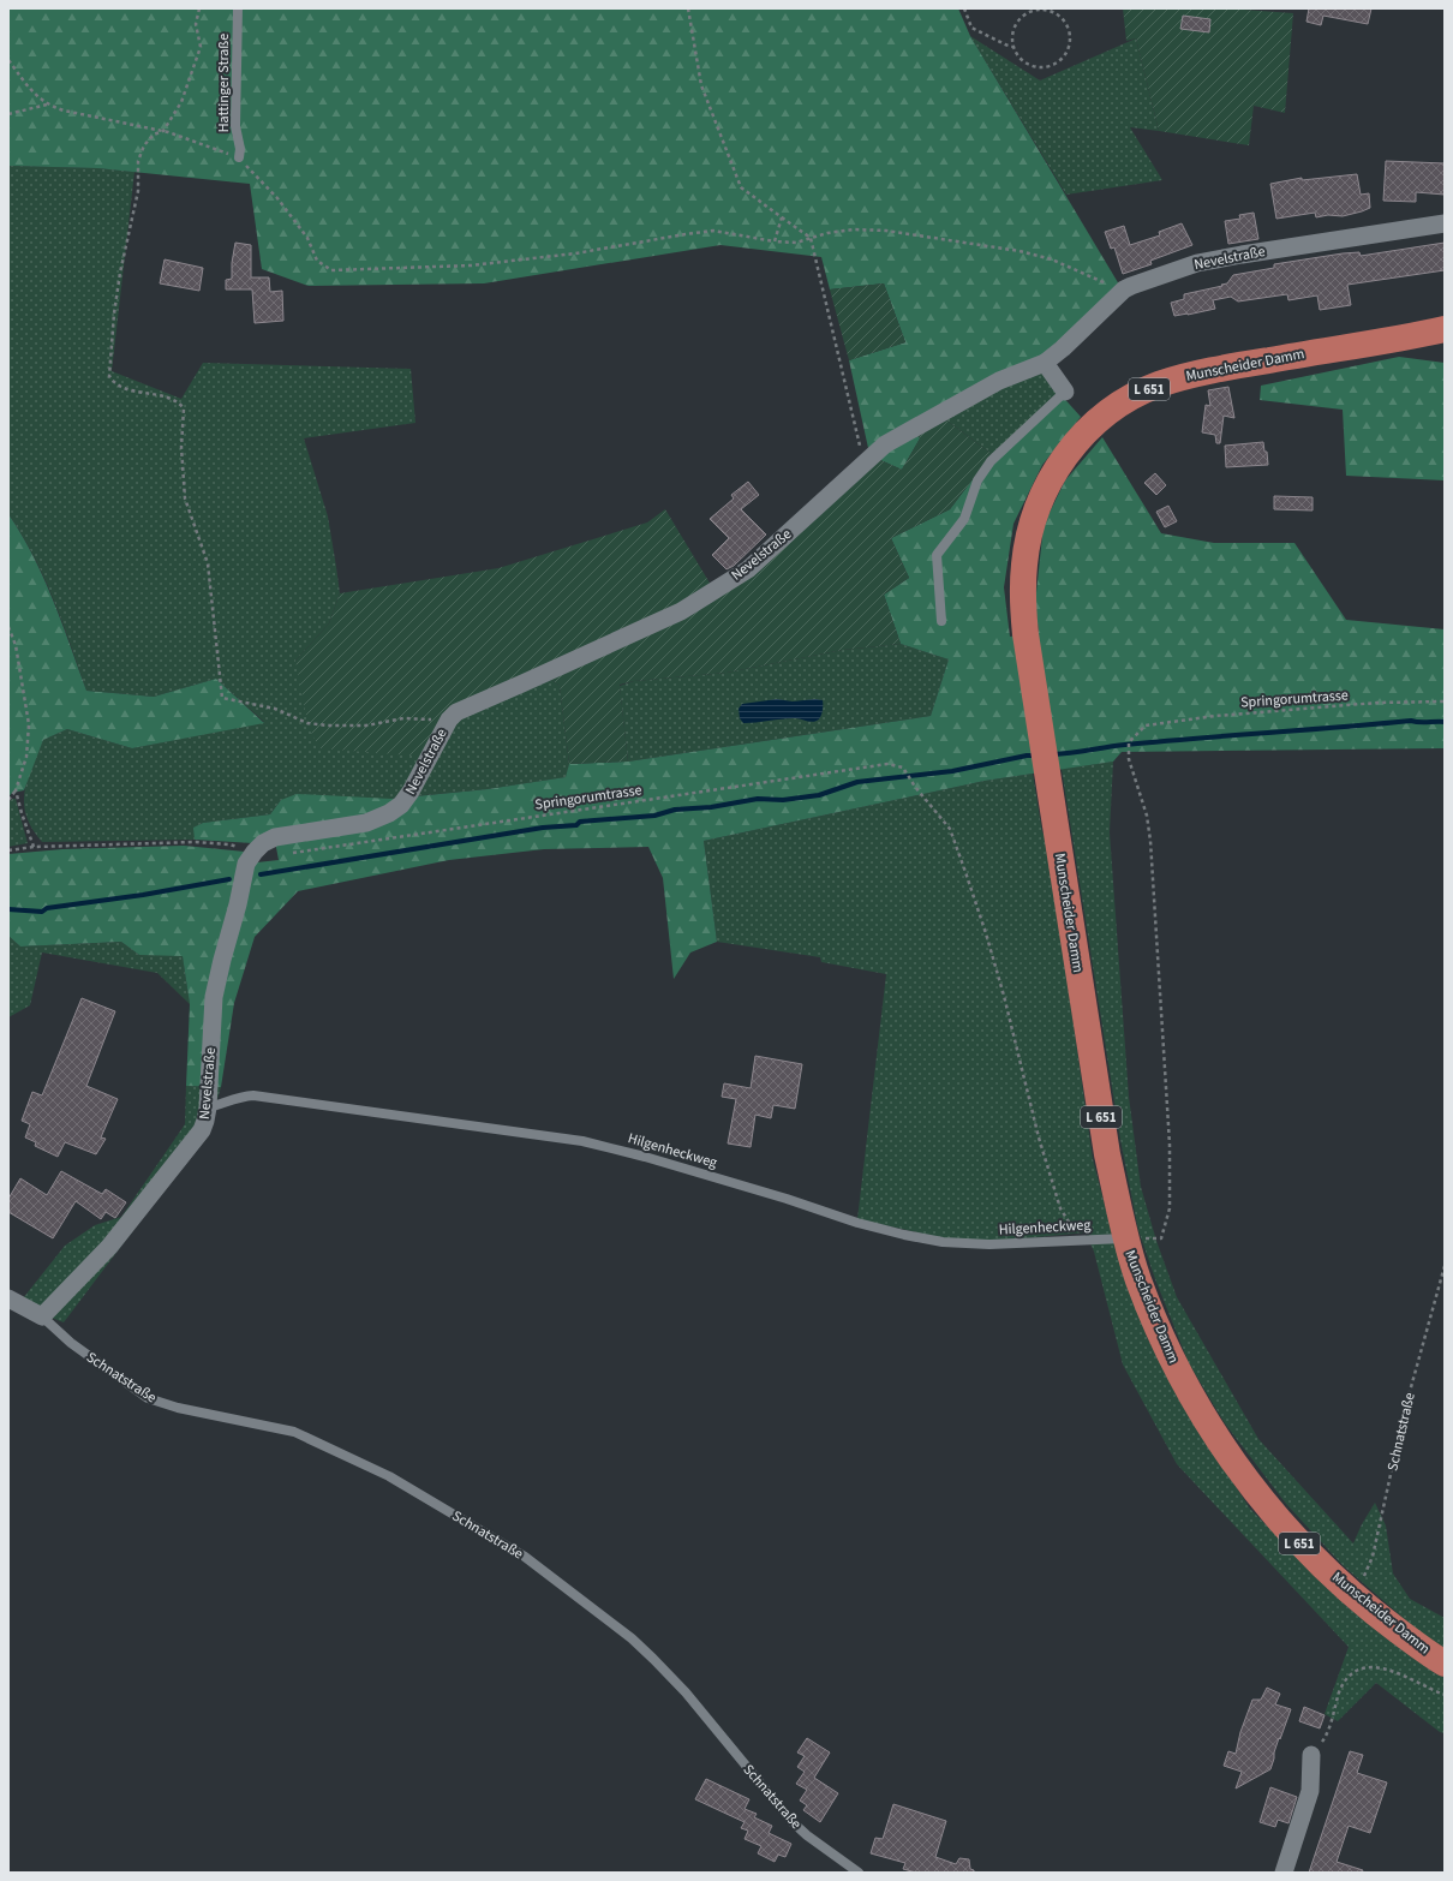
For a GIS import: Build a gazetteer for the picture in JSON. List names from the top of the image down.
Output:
{
  "streets": {
    "main road": ["Munscheider Damm", "L 651"],
    "street": ["Nevelstraße"],
    "lane": ["Hattinger Straße", "Hilgenheckweg", "Schnatstraße"],
    "path": ["Springorumtrasse"]
  },
  "crossings": [
    ["Nevelstraße", "Hilgenheckweg"],
    ["Nevelstraße", "Schnatstraße"],
    ["Munscheider Damm", "Hilgenheckweg"],
    ["Munscheider Damm", "Schnatstraße"],
    ["Springorumtrasse", "Hilgenheckweg"]
  ]
}
